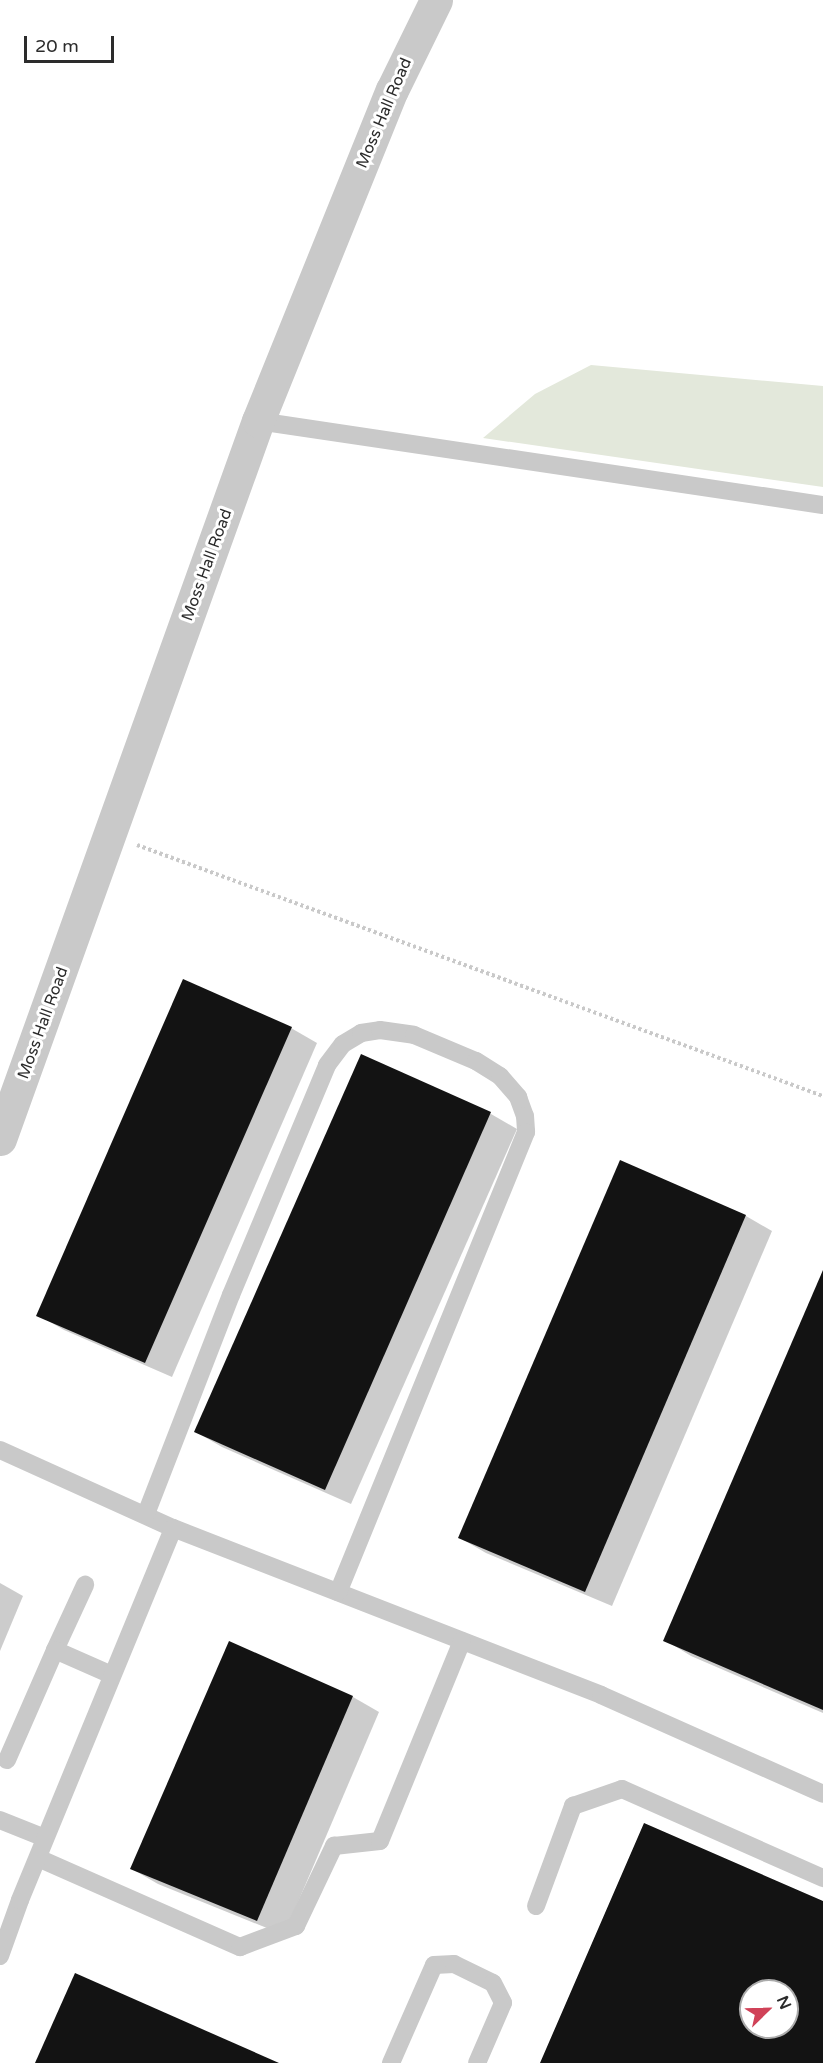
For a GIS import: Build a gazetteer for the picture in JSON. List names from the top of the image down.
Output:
{
  "streets": {
    "street": ["Moss Hall Road"]
  },
  "scale_bar": "20 m",
  "north": "top right"
}
